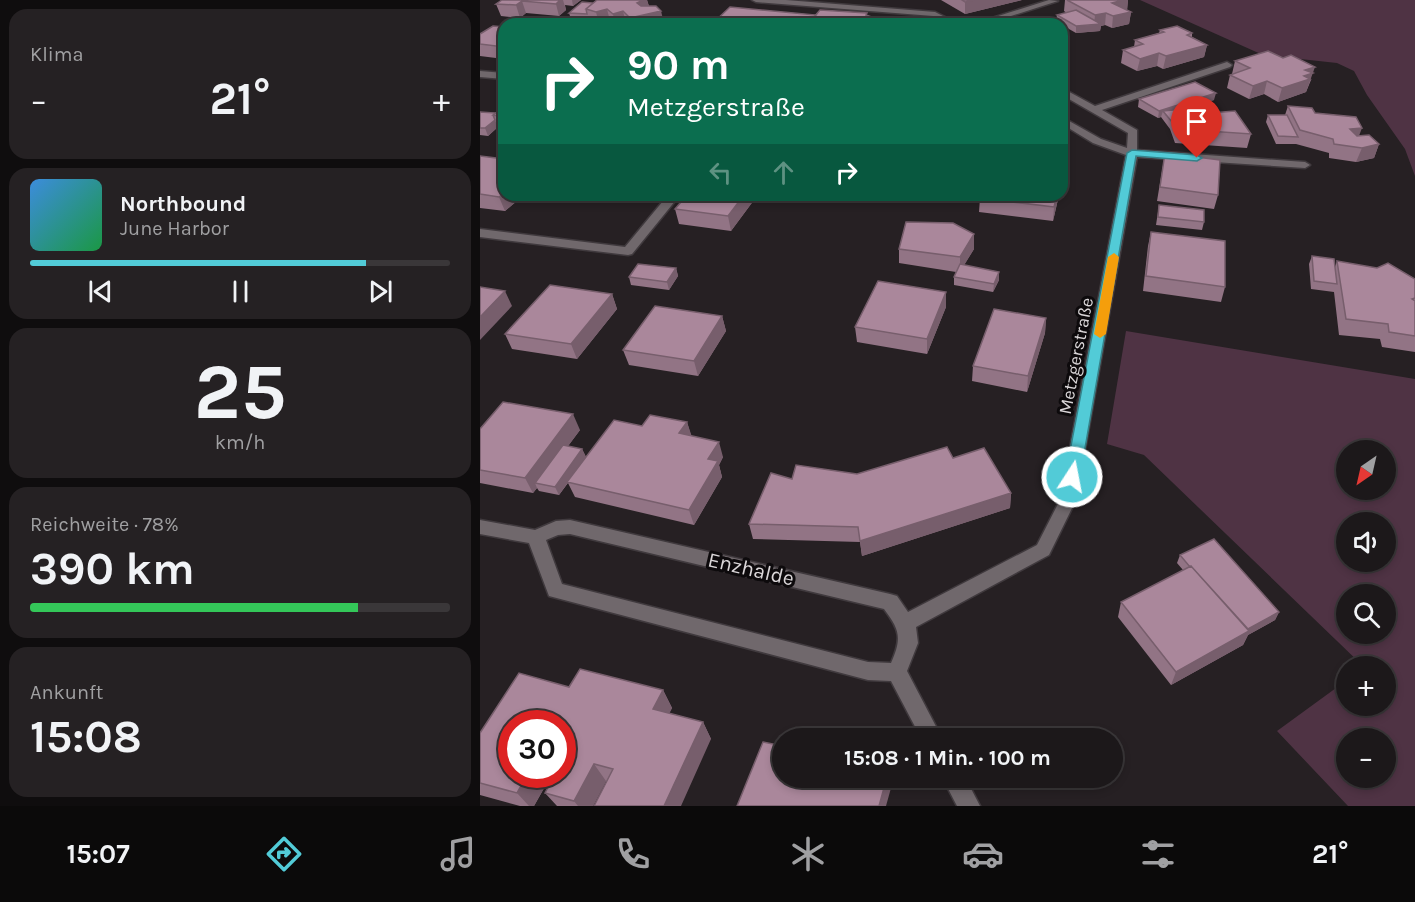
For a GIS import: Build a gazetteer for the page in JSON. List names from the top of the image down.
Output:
{
  "streets": {
    "street": ["Metzgerstraße", "Enzhalde"]
  },
  "crossings": [
    ["Metzgerstraße", "Enzhalde"]
  ],
  "north": "bottom left",
  "page": {
    "tile": [
      "Klima",
      ["25", "km/h"],
      ["Reichweite · 78%", "390 km"],
      ["Ankunft", "15:08"]
    ],
    "turn": ["90 m", "Metzgerstraße"],
    "heat": ["−", "21°", "+"],
    "song": ["Northbound", "June Harbor"],
    "map_buttons": ["+", "−"],
    "limit": "30",
    "trip": "15:08 · 1 Min. · 100 m",
    "tabs": ["15:07", "21°"]
  }
}
